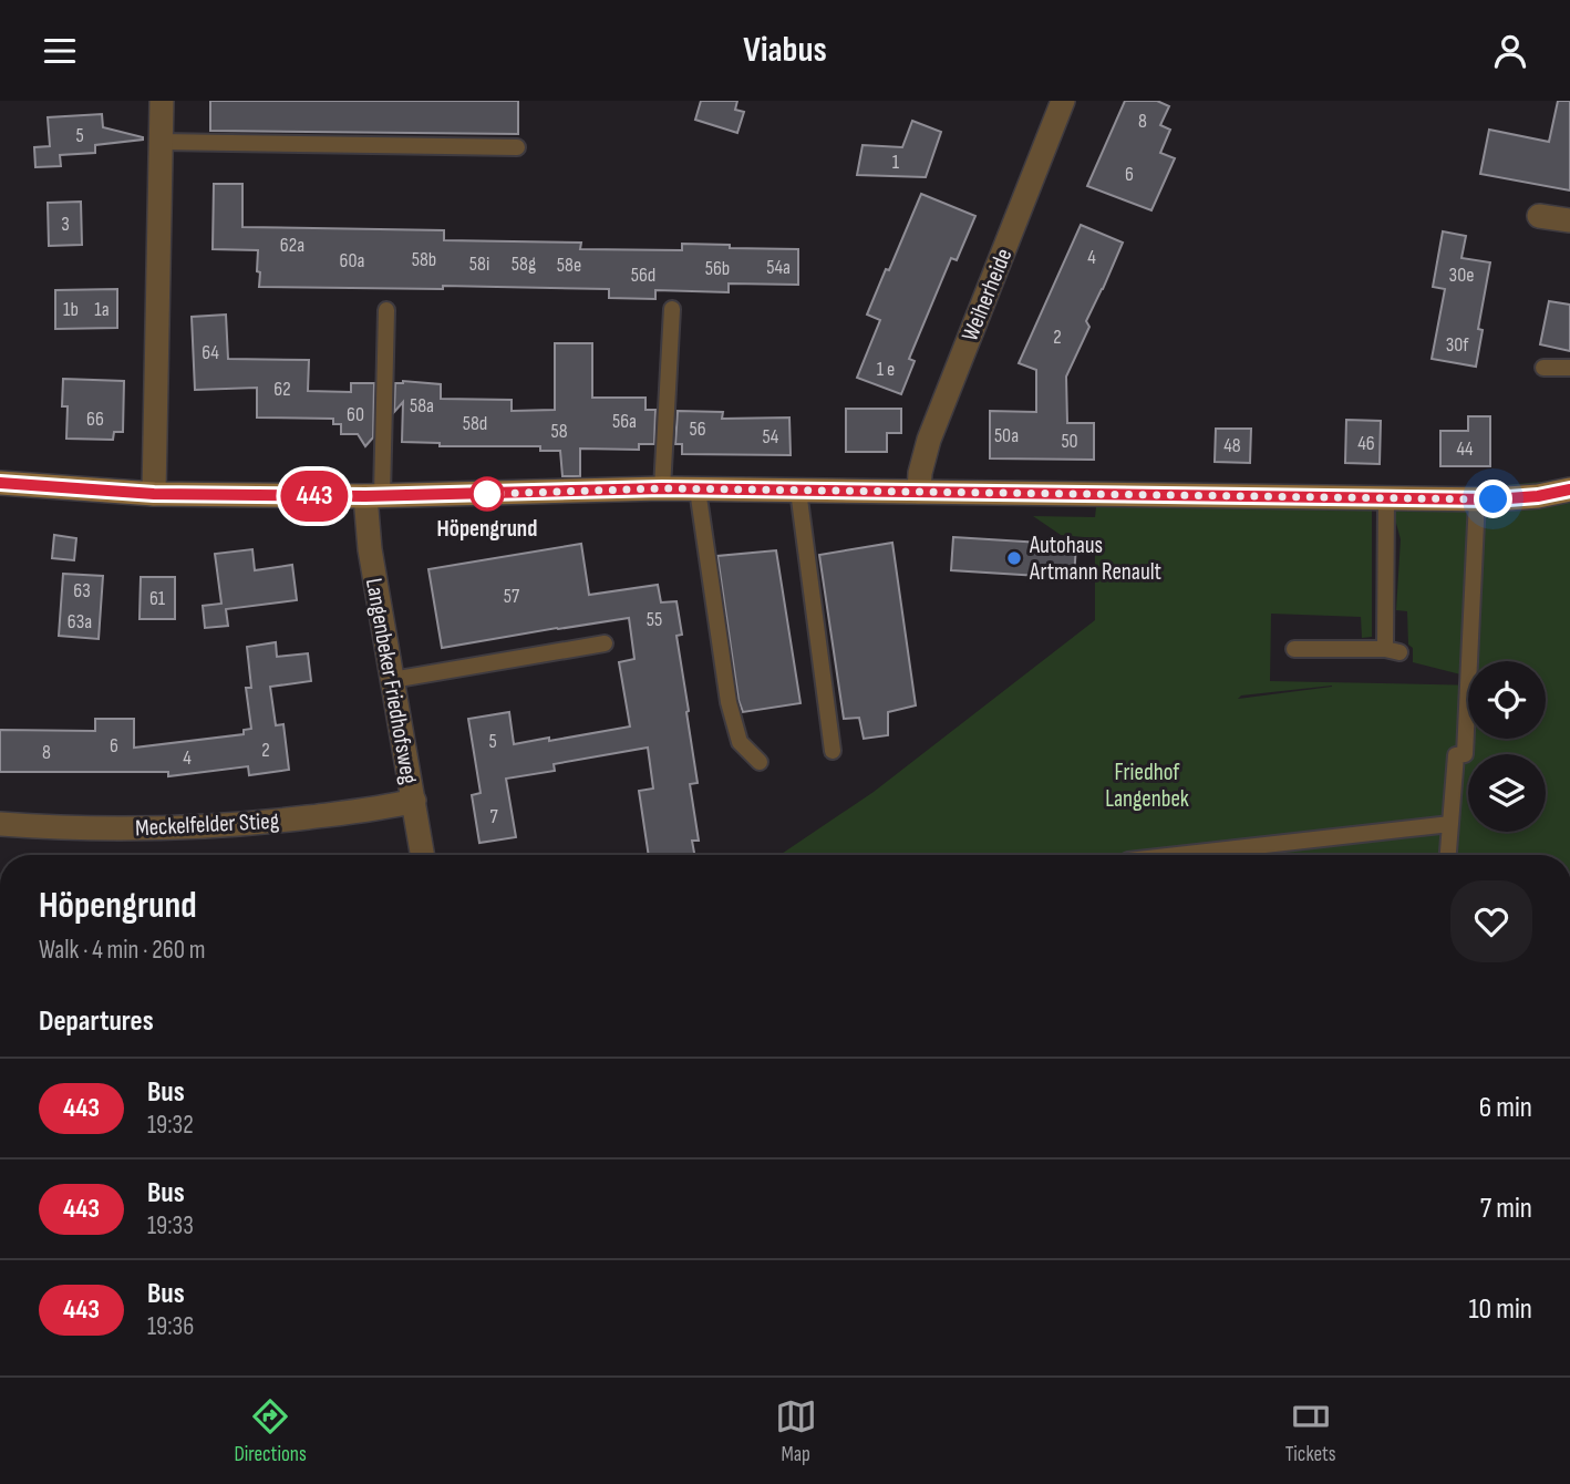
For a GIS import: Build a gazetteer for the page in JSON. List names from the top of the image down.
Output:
{
  "streets": {
    "street": ["Weiherheide", "Langenbeker Friedhofsweg", "Meckelfelder Stieg"]
  },
  "crossings": [
    ["Langenbeker Friedhofsweg", "Meckelfelder Stieg"]
  ],
  "parks": ["Friedhof Langenbek"],
  "places": ["Höpengrund", "Autohaus Artmann Renault"],
  "lines": ["bus line 443"],
  "house_numbers": [
    "8",
    "5",
    "1",
    "6",
    "3",
    "62a",
    "4",
    "58b",
    "60a",
    "58i",
    "58g",
    "58e",
    "54a",
    "56b",
    "56d",
    "30e",
    "1b",
    "1a",
    "2",
    "30f",
    "64",
    "1 e",
    "62",
    "58a",
    "60",
    "66",
    "56a",
    "58d",
    "56",
    "58",
    "50a",
    "54",
    "50",
    "46",
    "48",
    "44",
    "63",
    "57",
    "61",
    "55",
    "63a",
    "5",
    "6",
    "2",
    "8",
    "4",
    "7"
  ],
  "page": {
    "header": "Viabus",
    "on_map": "443",
    "heading": [
      ["Höpengrund", "Walk · 4 min · 260 m"],
      "Departures"
    ],
    "list": [
      {
        "mark": "443",
        "name": "Bus",
        "note": "19:32",
        "value": "6 min"
      },
      {
        "mark": "443",
        "name": "Bus",
        "note": "19:33",
        "value": "7 min"
      },
      {
        "mark": "443",
        "name": "Bus",
        "note": "19:36",
        "value": "10 min"
      }
    ],
    "tabs": ["Directions", "Map", "Tickets"]
  }
}
